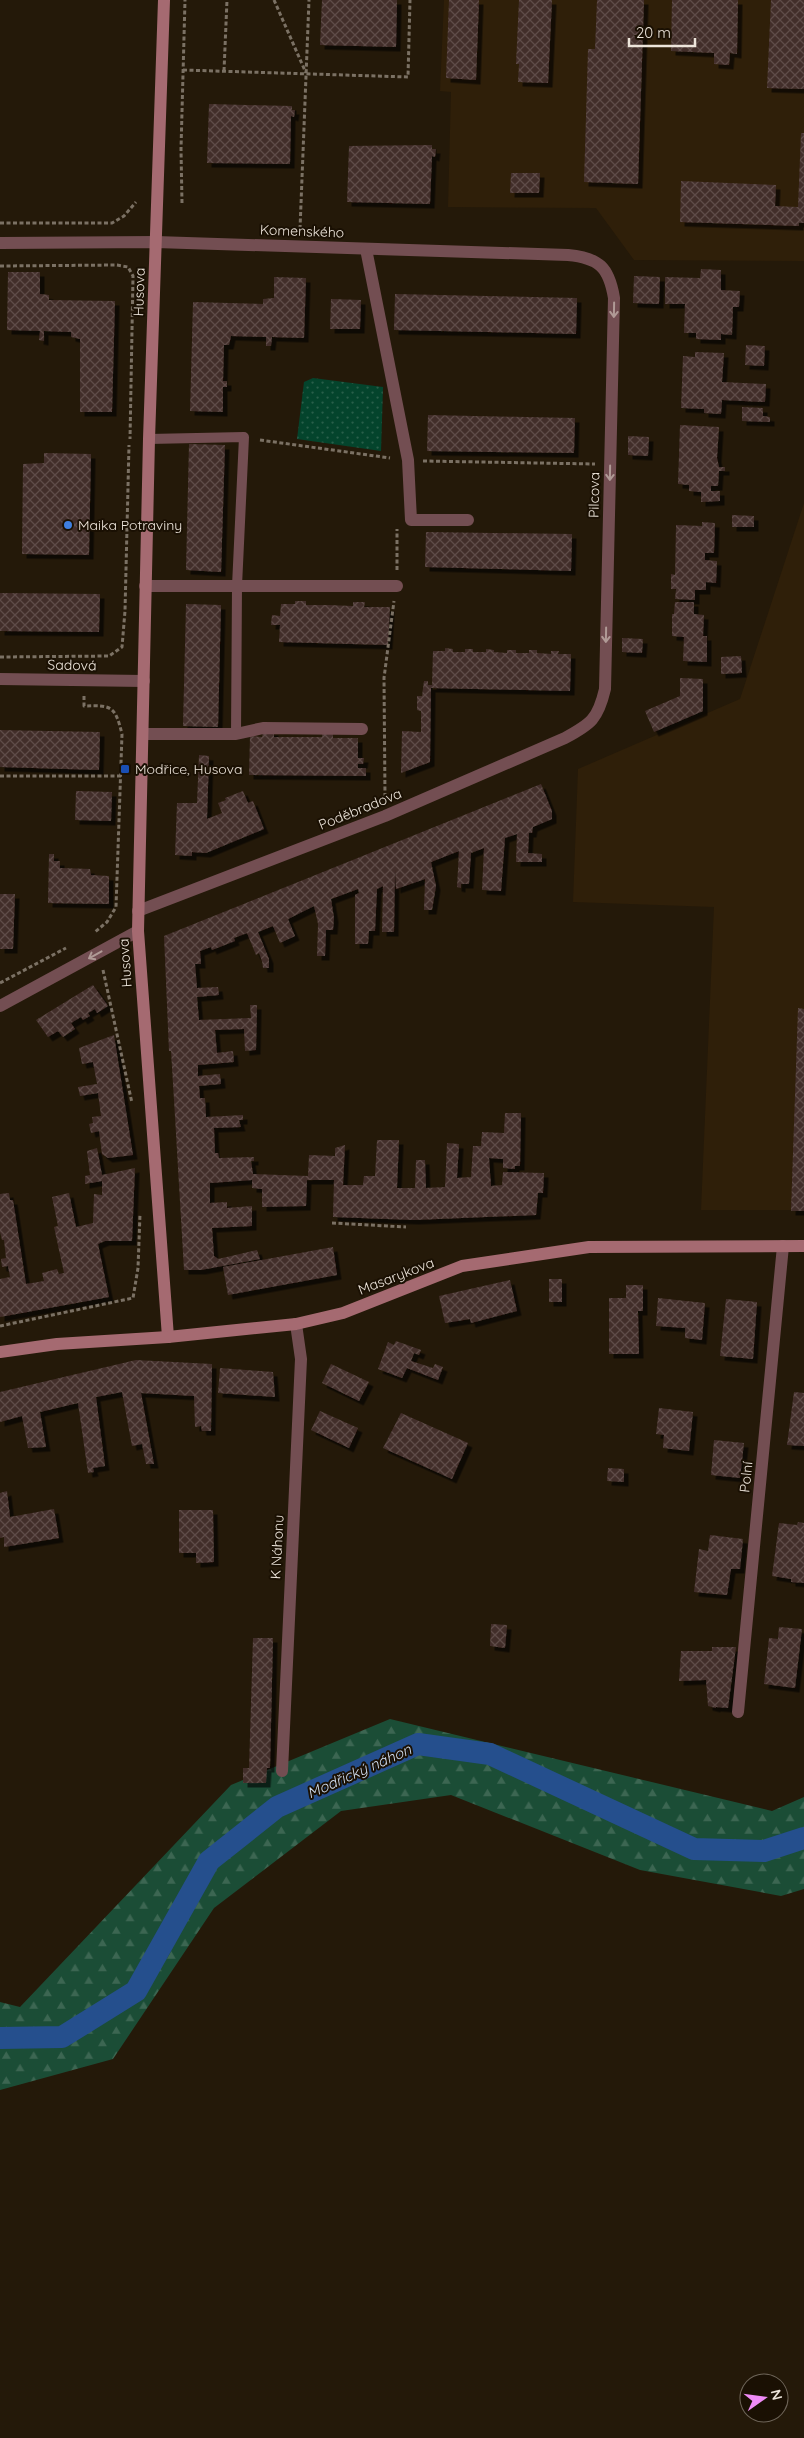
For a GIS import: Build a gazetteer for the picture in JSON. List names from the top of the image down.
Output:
{
  "streets": {
    "street": [
      "Komenského",
      "Husova",
      "Pilcova",
      "Sadová",
      "Poděbradova",
      "Masarykova",
      "Polní",
      "K Náhonu"
    ]
  },
  "crossings": [
    ["Komenského", "Husova"],
    ["Komenského", "Pilcova"],
    ["Husova", "Sadová"],
    ["Husova", "Poděbradova"],
    ["Husova", "Masarykova"],
    ["Pilcova", "Poděbradova"],
    ["Masarykova", "Polní"],
    ["Masarykova", "K Náhonu"]
  ],
  "one_way": ["Pilcova"],
  "water": ["Modřický náhon"],
  "places": {
    "other": ["Maika Potraviny"],
    "transit": ["Modřice, Husova"]
  },
  "scale_bar": "20 m",
  "north": "right"
}
